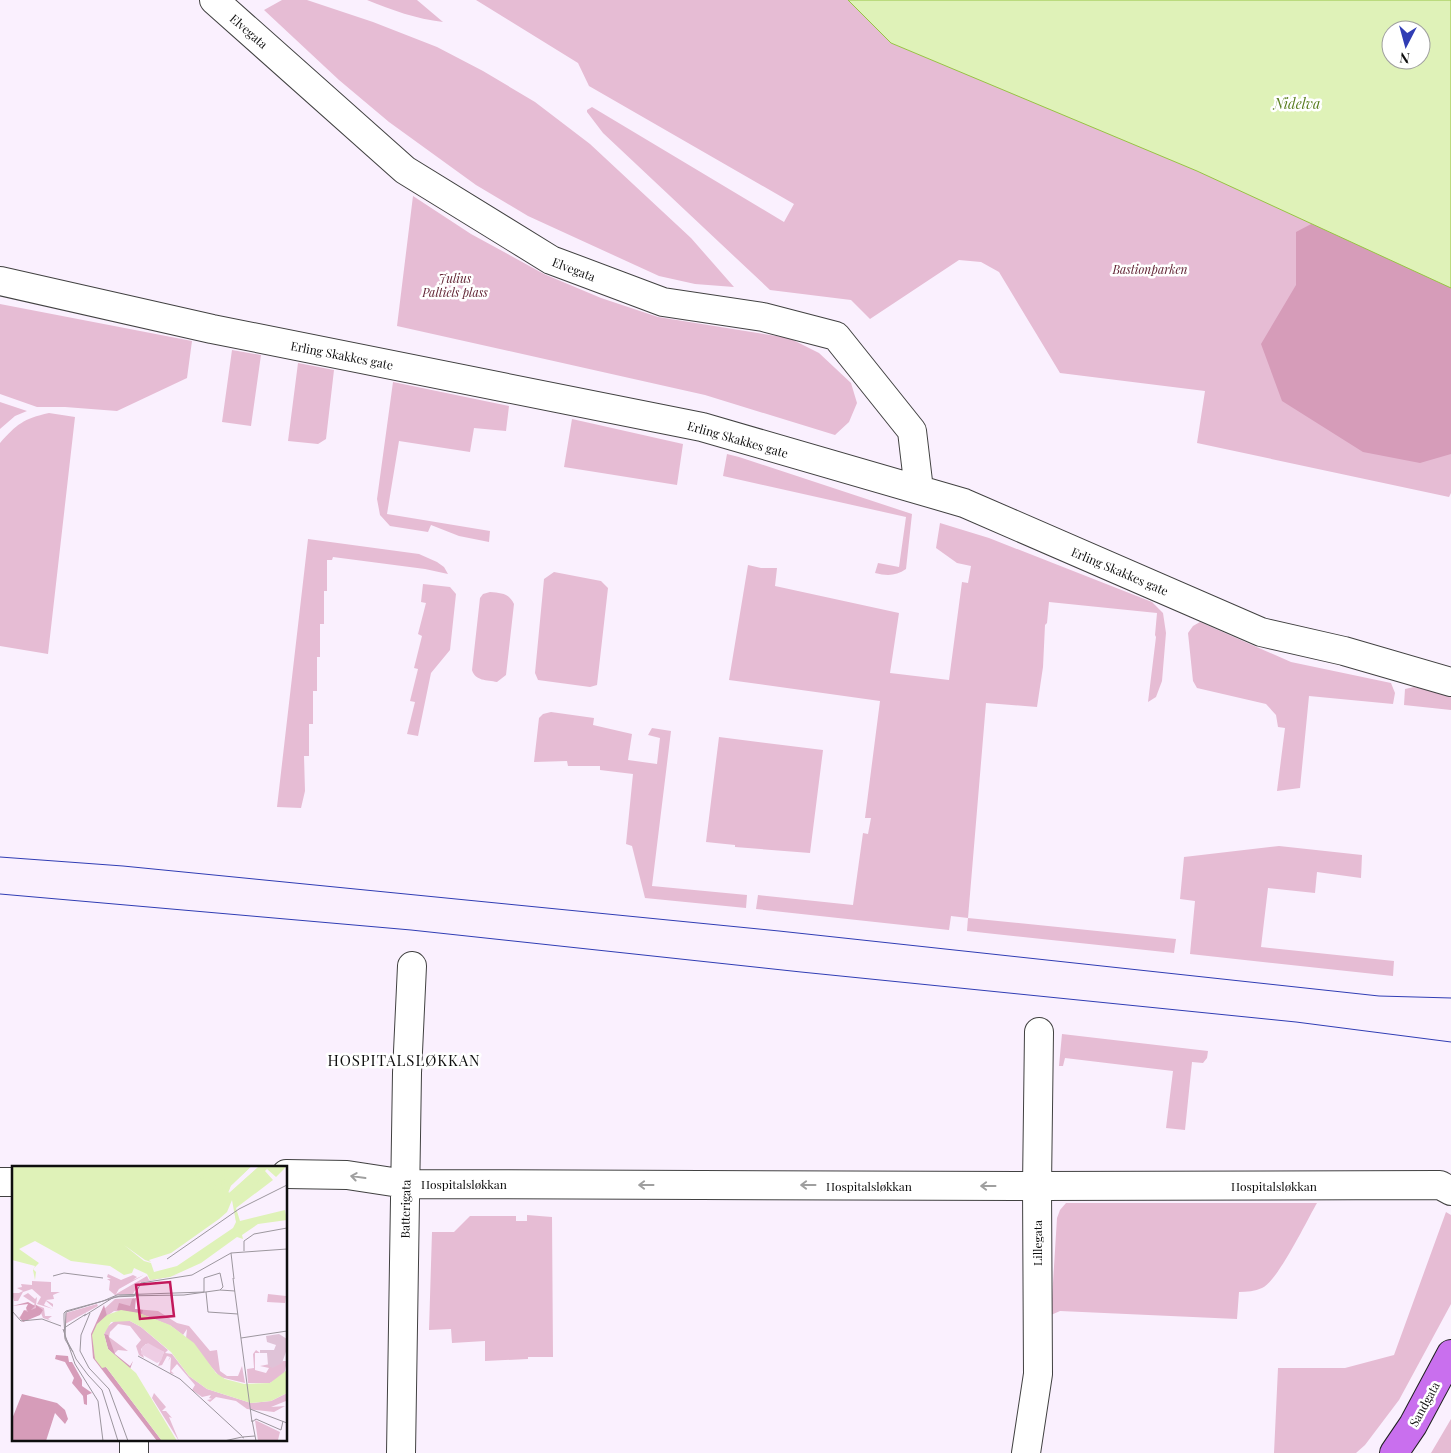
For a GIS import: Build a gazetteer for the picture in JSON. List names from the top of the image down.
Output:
{
  "streets": {
    "main road": ["Sandgata"],
    "street": [
      "Elvegata",
      "Erling Skakkes gate",
      "Hospitalsløkkan",
      "Batterigata",
      "Lillegata"
    ]
  },
  "crossings": [
    ["Elvegata", "Erling Skakkes gate"],
    ["Hospitalsløkkan", "Batterigata"],
    ["Hospitalsløkkan", "Lillegata"]
  ],
  "one_way": ["Hospitalsløkkan"],
  "districts": ["HOSPITALSLØKKAN"],
  "water": ["Nidelva"],
  "parks": ["Bastionparken", "Julius Paltiels plass"],
  "north": "bottom"
}
